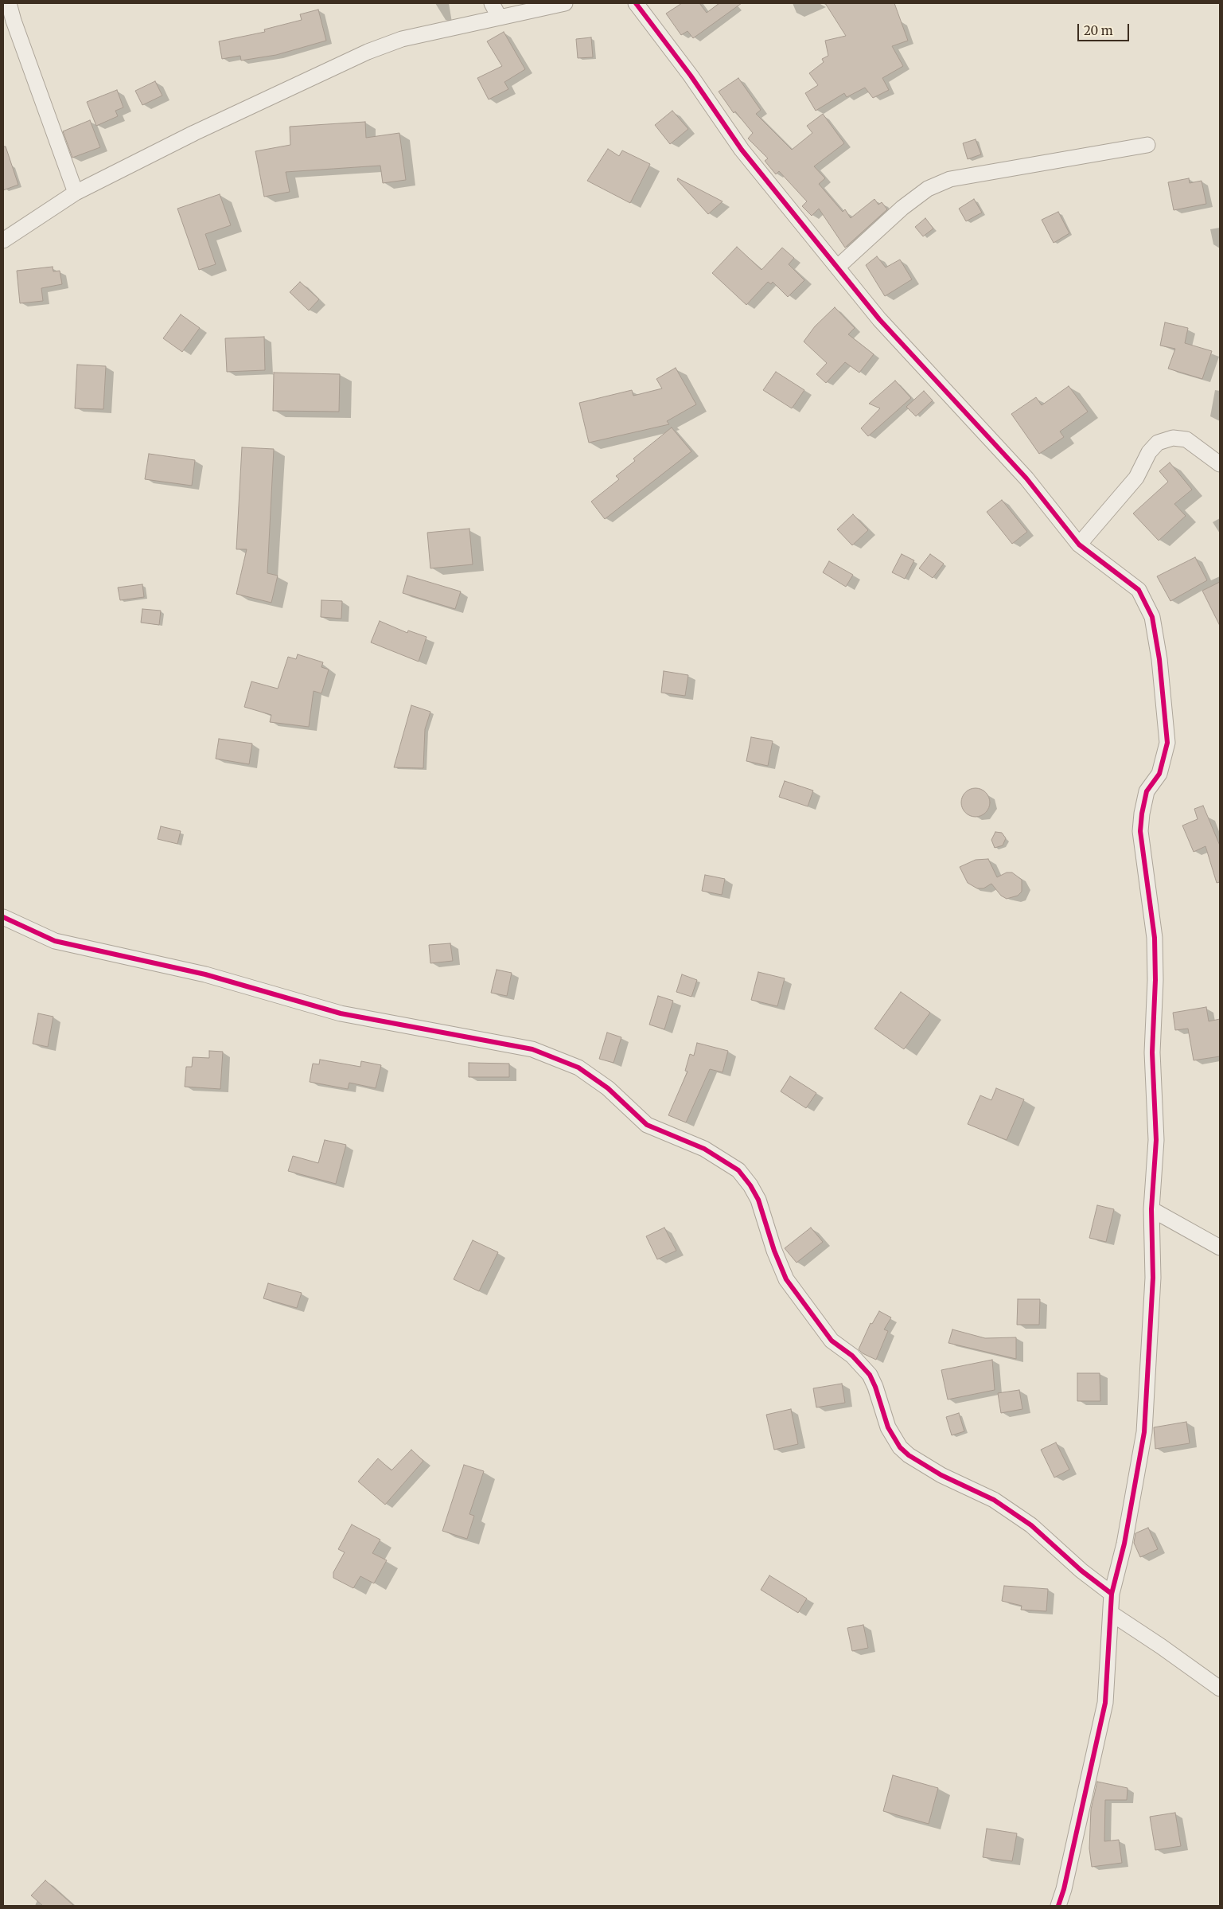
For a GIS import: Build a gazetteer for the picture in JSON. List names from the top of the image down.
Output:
{
  "scale_bar": "20 m"
}
